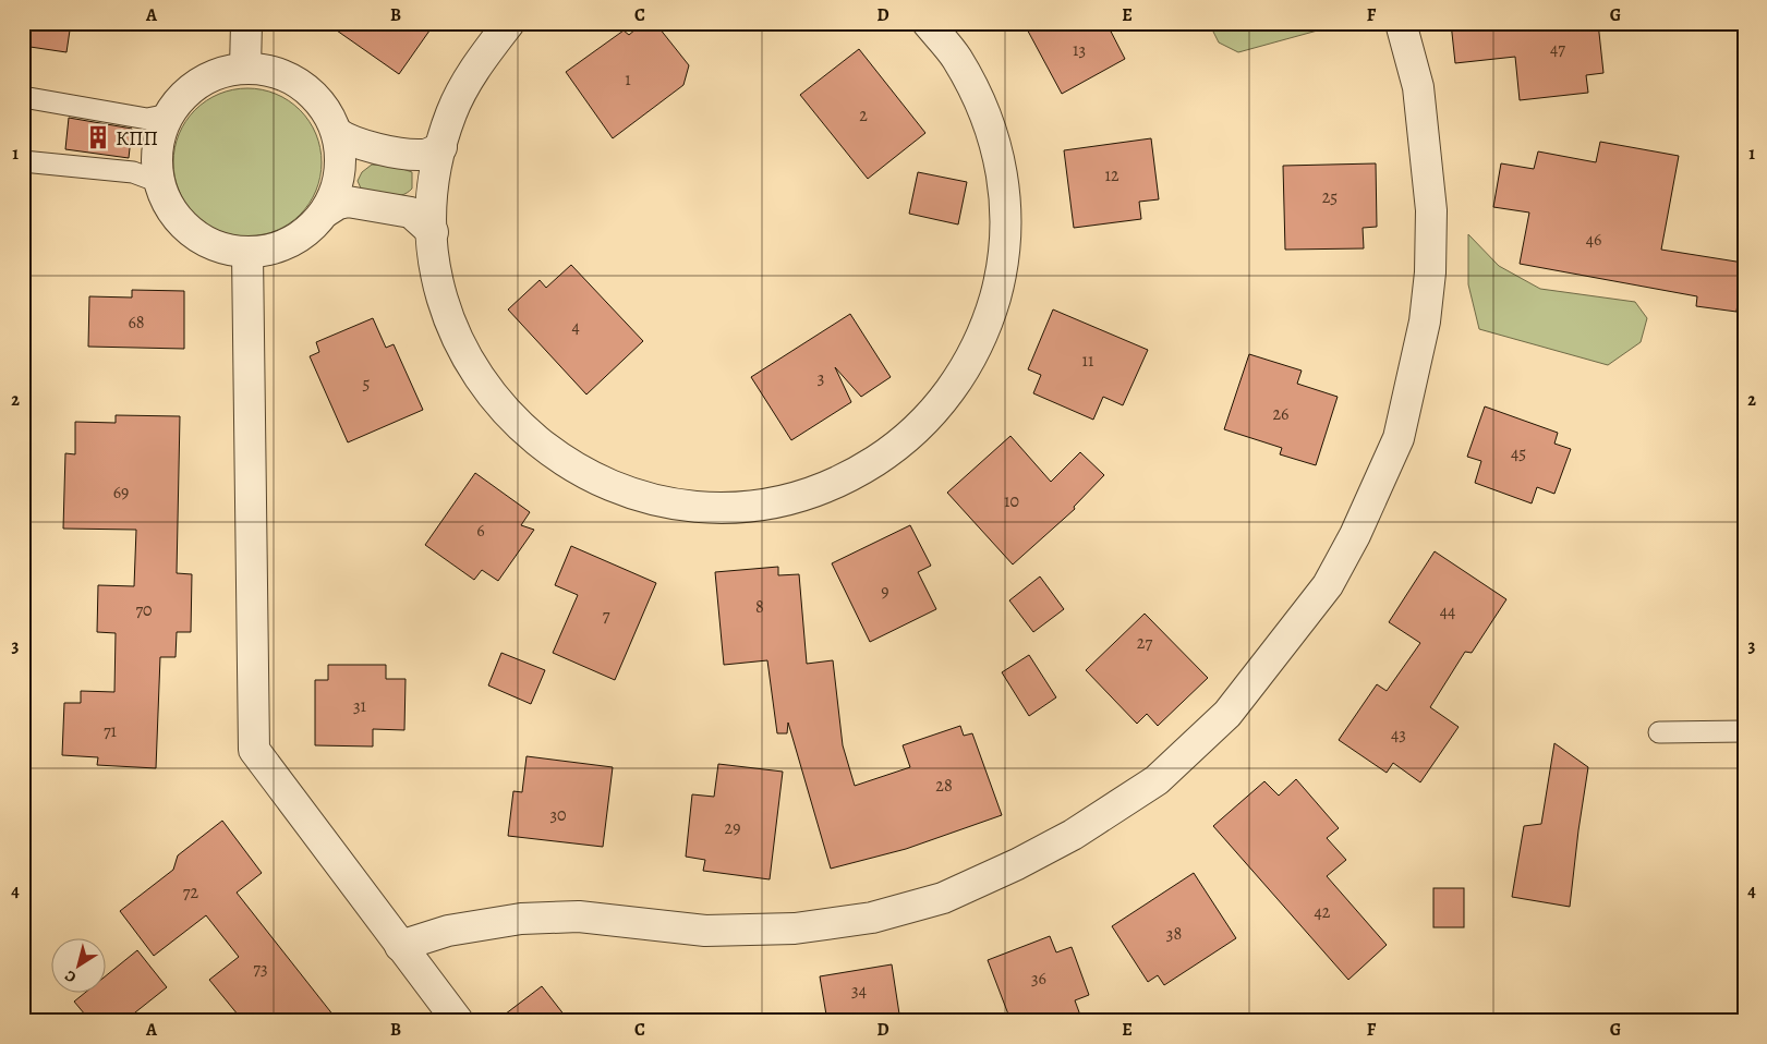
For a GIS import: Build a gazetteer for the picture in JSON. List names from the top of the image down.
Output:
{
  "places": {
    "building": ["КПП"]
  },
  "house_numbers": [
    "47",
    "13",
    "1",
    "2",
    "12",
    "25",
    "46",
    "68",
    "4",
    "11",
    "3",
    "5",
    "26",
    "45",
    "69",
    "10",
    "6",
    "9",
    "8",
    "70",
    "44",
    "7",
    "27",
    "31",
    "71",
    "43",
    "28",
    "30",
    "29",
    "72",
    "42",
    "38",
    "73",
    "36",
    "34"
  ],
  "north": "bottom left",
  "grid": {
    "columns": [
      "A",
      "B",
      "C",
      "D",
      "E",
      "F",
      "G"
    ],
    "rows": [
      "1",
      "2",
      "3",
      "4"
    ]
  }
}
